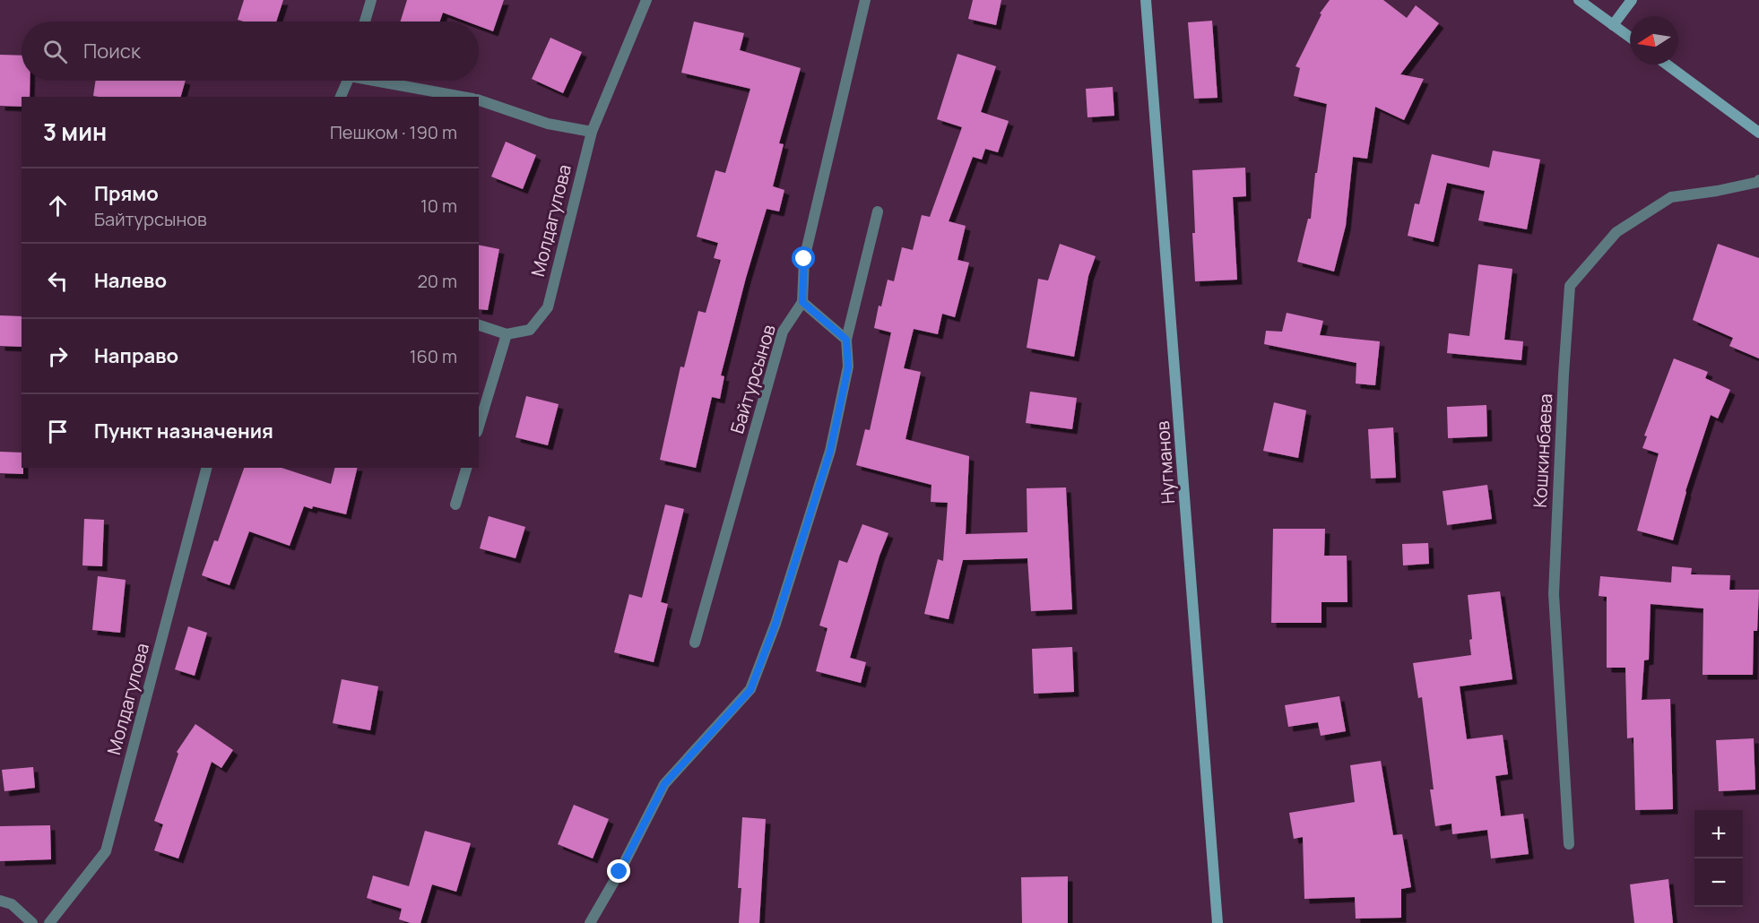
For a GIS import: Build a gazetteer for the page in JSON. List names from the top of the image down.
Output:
{
  "streets": {
    "main road": ["Нугманов"],
    "street": ["Молдагулова", "Байтурсынов", "Кошкинбаева"]
  },
  "north": "left",
  "page": {
    "search": "Поиск",
    "heading": ["3 мин", "Пешком · 190 m"],
    "list": [
      ["Прямо", "Байтурсынов", "10 m"],
      ["Налево", "20 m"],
      ["Направо", "160 m"],
      "Пункт назначения"
    ],
    "map_buttons": ["+", "−"]
  }
}
